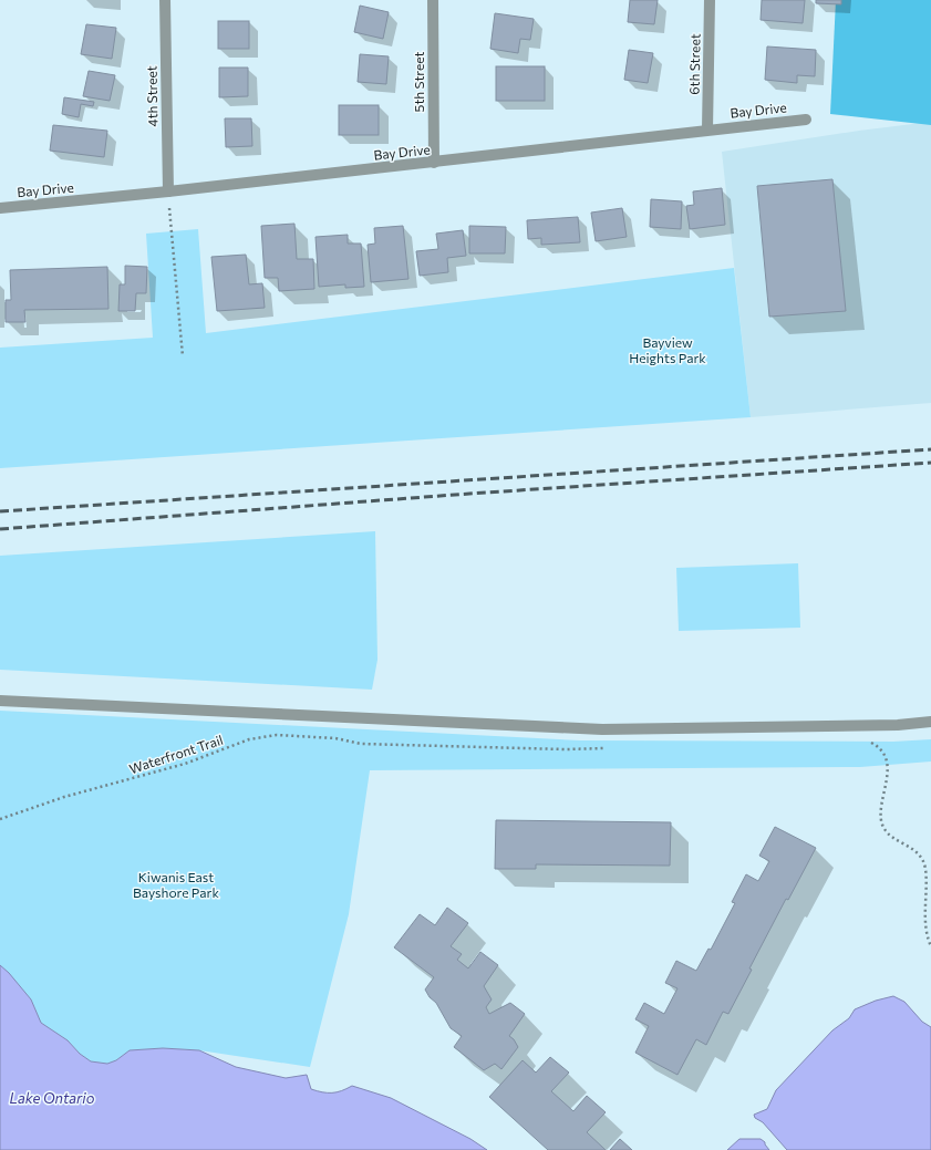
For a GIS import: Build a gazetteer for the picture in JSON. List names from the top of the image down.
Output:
{
  "streets": {
    "street": [
      "6th Street",
      "5th Street",
      "4th Street",
      "Bay Drive"
    ],
    "path": ["Waterfront Trail"]
  },
  "crossings": [
    ["6th Street", "Bay Drive"],
    ["5th Street", "Bay Drive"],
    ["4th Street", "Bay Drive"]
  ],
  "water": ["Lake Ontario"],
  "parks": ["Bayview Heights Park", "Kiwanis East Bayshore Park"]
}
